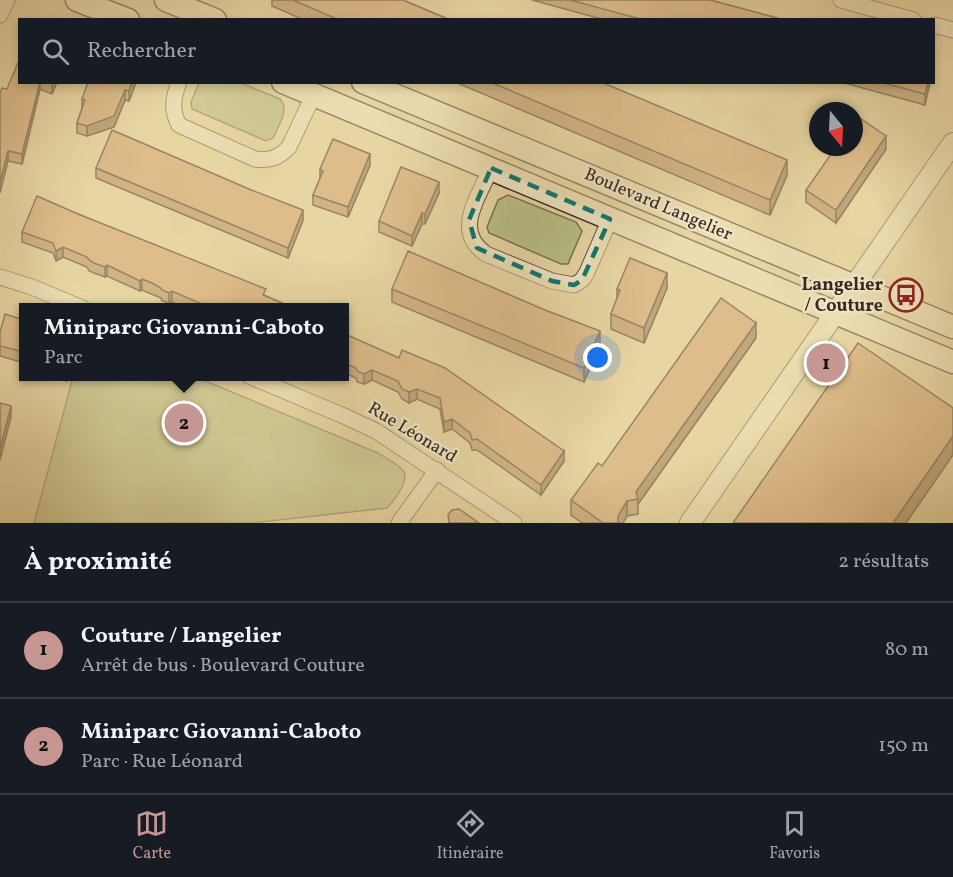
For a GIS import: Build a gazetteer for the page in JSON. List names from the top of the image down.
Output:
{
  "streets": {
    "main road": ["Boulevard Langelier"],
    "street": ["Rue Léonard"]
  },
  "places": {
    "bus stop": ["Langelier / Couture"]
  },
  "north": "bottom",
  "page": {
    "search": "Rechercher",
    "popup": ["Miniparc Giovanni-Caboto", "Parc"],
    "pins": ["1", "2"],
    "heading": ["À proximité", "2 résultats"],
    "list": [
      {
        "mark": "1",
        "name": "Couture / Langelier",
        "note": "Arrêt de bus · Boulevard Couture",
        "value": "80 m"
      },
      {
        "mark": "2",
        "name": "Miniparc Giovanni-Caboto",
        "note": "Parc · Rue Léonard",
        "value": "150 m"
      }
    ],
    "nav": ["Carte", "Itinéraire", "Favoris"]
  }
}
